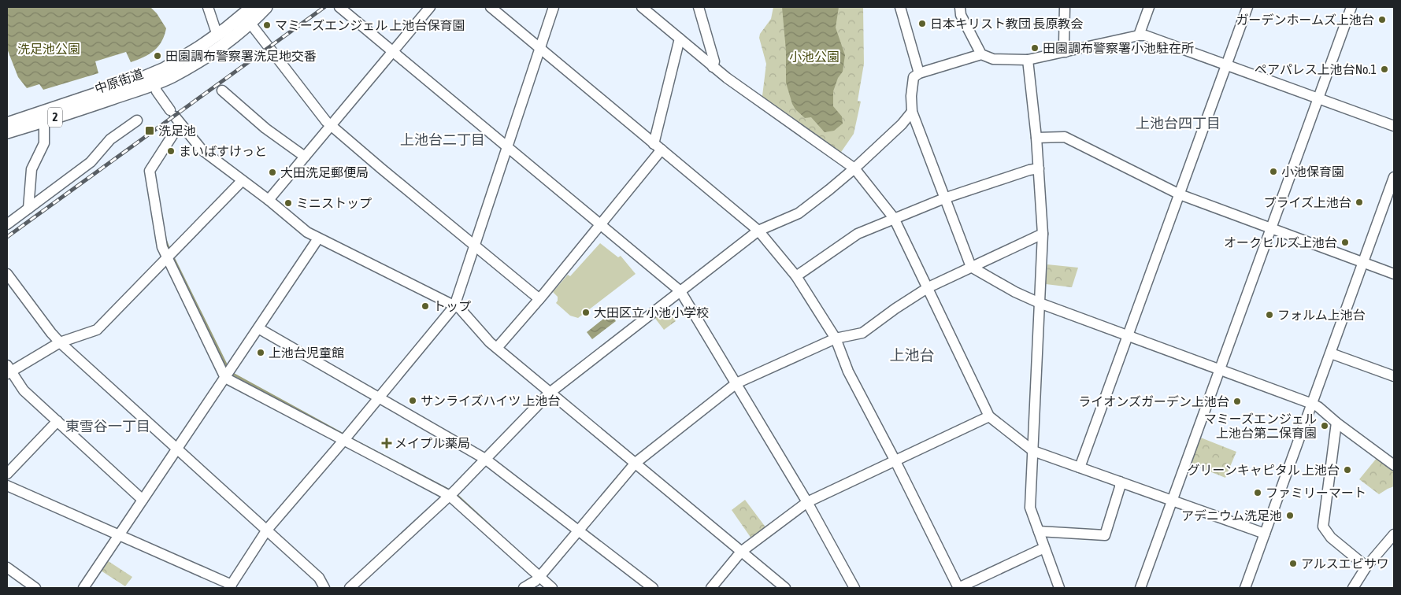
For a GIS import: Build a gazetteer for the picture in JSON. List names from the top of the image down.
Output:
{
  "streets": {
    "main road": ["中原街道", "2"]
  },
  "districts": [
    "上池台四丁目",
    "上池台二丁目",
    "上池台",
    "東雪谷一丁目"
  ],
  "parks": ["洗足池公園", "小池公園"],
  "places": {
    "other": [
      "ガーデンホームズ上池台",
      "日本キリスト教団 長原教会",
      "マミーズエンジェル 上池台保育園",
      "田園調布警察署小池駐在所",
      "田園調布警察署洗足地交番",
      "ペアパレス上池台No.1",
      "まいばすけっと",
      "小池保育園",
      "大田洗足郵便局",
      "プライズ上池台",
      "ミニストップ",
      "オークヒルズ上池台",
      "トップ",
      "大田区立 小池小学校",
      "フォルム上池台",
      "上池台児童館",
      "サンライズハイツ 上池台",
      "ライオンズガーデン上池台",
      "マミーズエンジェル 上池台第二保育園",
      "グリーンキャピタル 上池台",
      "ファミリーマート",
      "アデニウム洗足池",
      "アルスエビサワ"
    ],
    "transit": ["洗足池"],
    "health": ["メイプル薬局"]
  }
}
